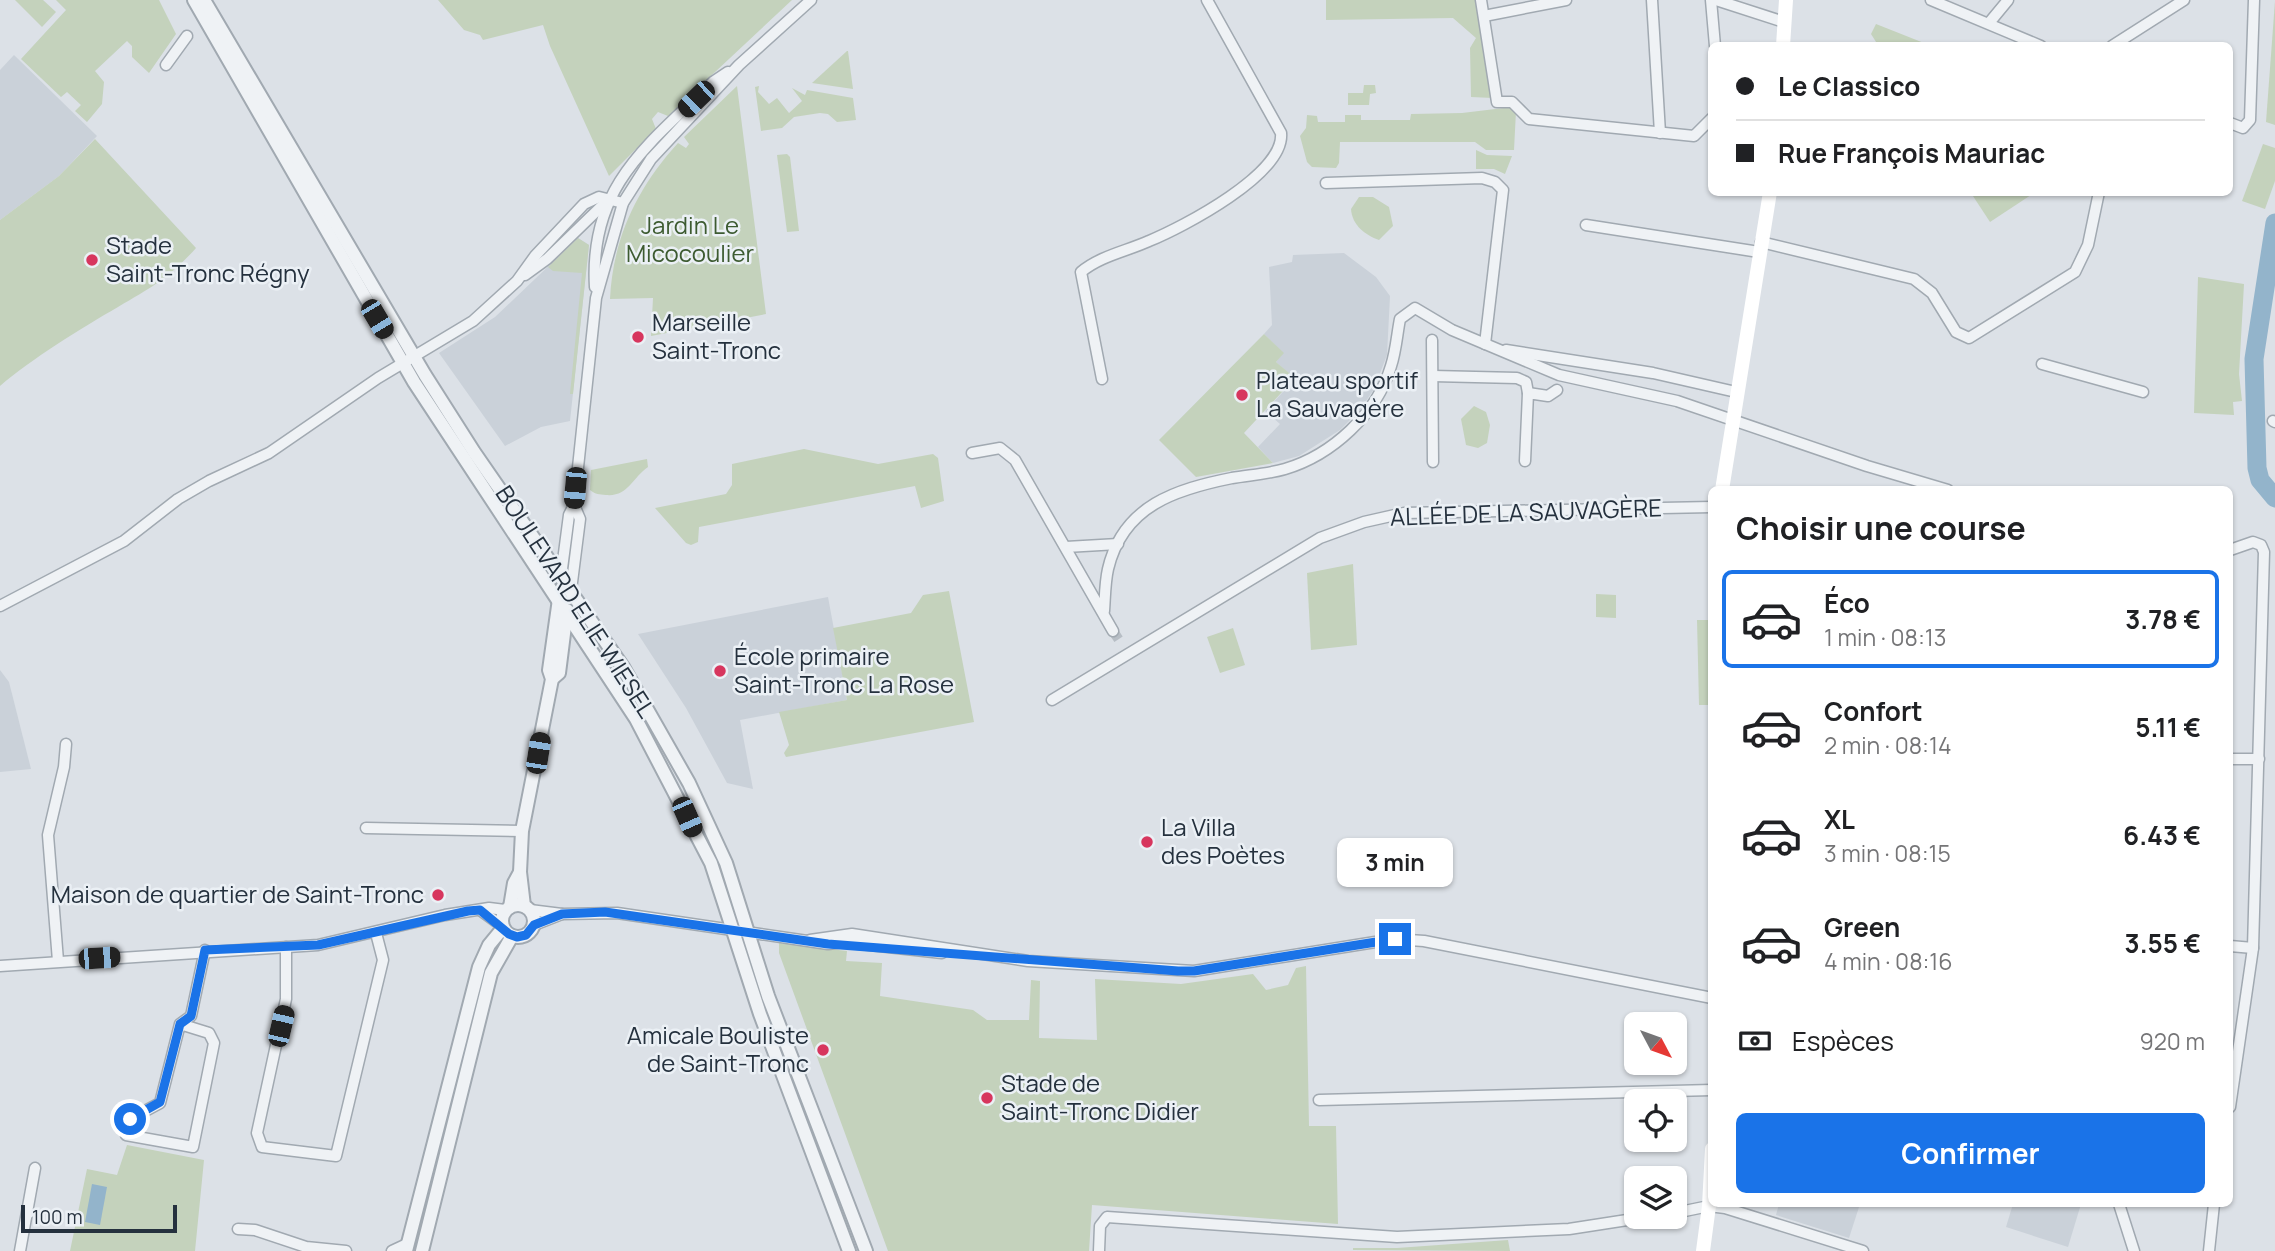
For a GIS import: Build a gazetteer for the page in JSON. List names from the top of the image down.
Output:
{
  "streets": {
    "street": ["ALLÉE DE LA SAUVAGÈRE", "BOULEVARD ELIE WIESEL"]
  },
  "parks": ["Jardin Le Micocoulier"],
  "places": [
    "Stade Saint-Tronc Régny",
    "Marseille Saint-Tronc",
    "Plateau sportif La Sauvagère",
    "École primaire Saint-Tronc La Rose",
    "La Villa des Poètes",
    "Maison de quartier de Saint-Tronc",
    "Amicale Bouliste de Saint-Tronc",
    "Stade de Saint-Tronc Didier"
  ],
  "scale_bar": "100 m",
  "north": "bottom right",
  "page": {
    "banner": ["Le Classico", "Rue François Mauriac"],
    "heading": "Choisir une course",
    "list": [
      {
        "name": "Éco",
        "note": "1 min · 08:13",
        "value": "3.78 €"
      },
      {
        "name": "Confort",
        "note": "2 min · 08:14",
        "value": "5.11 €"
      },
      {
        "name": "XL",
        "note": "3 min · 08:15",
        "value": "6.43 €"
      },
      {
        "name": "Green",
        "note": "4 min · 08:16",
        "value": "3.55 €"
      }
    ],
    "bubble": "3 min",
    "pay": ["Espèces", "920 m"],
    "buttons": "Confirmer",
    "scale": "100 m"
  }
}
